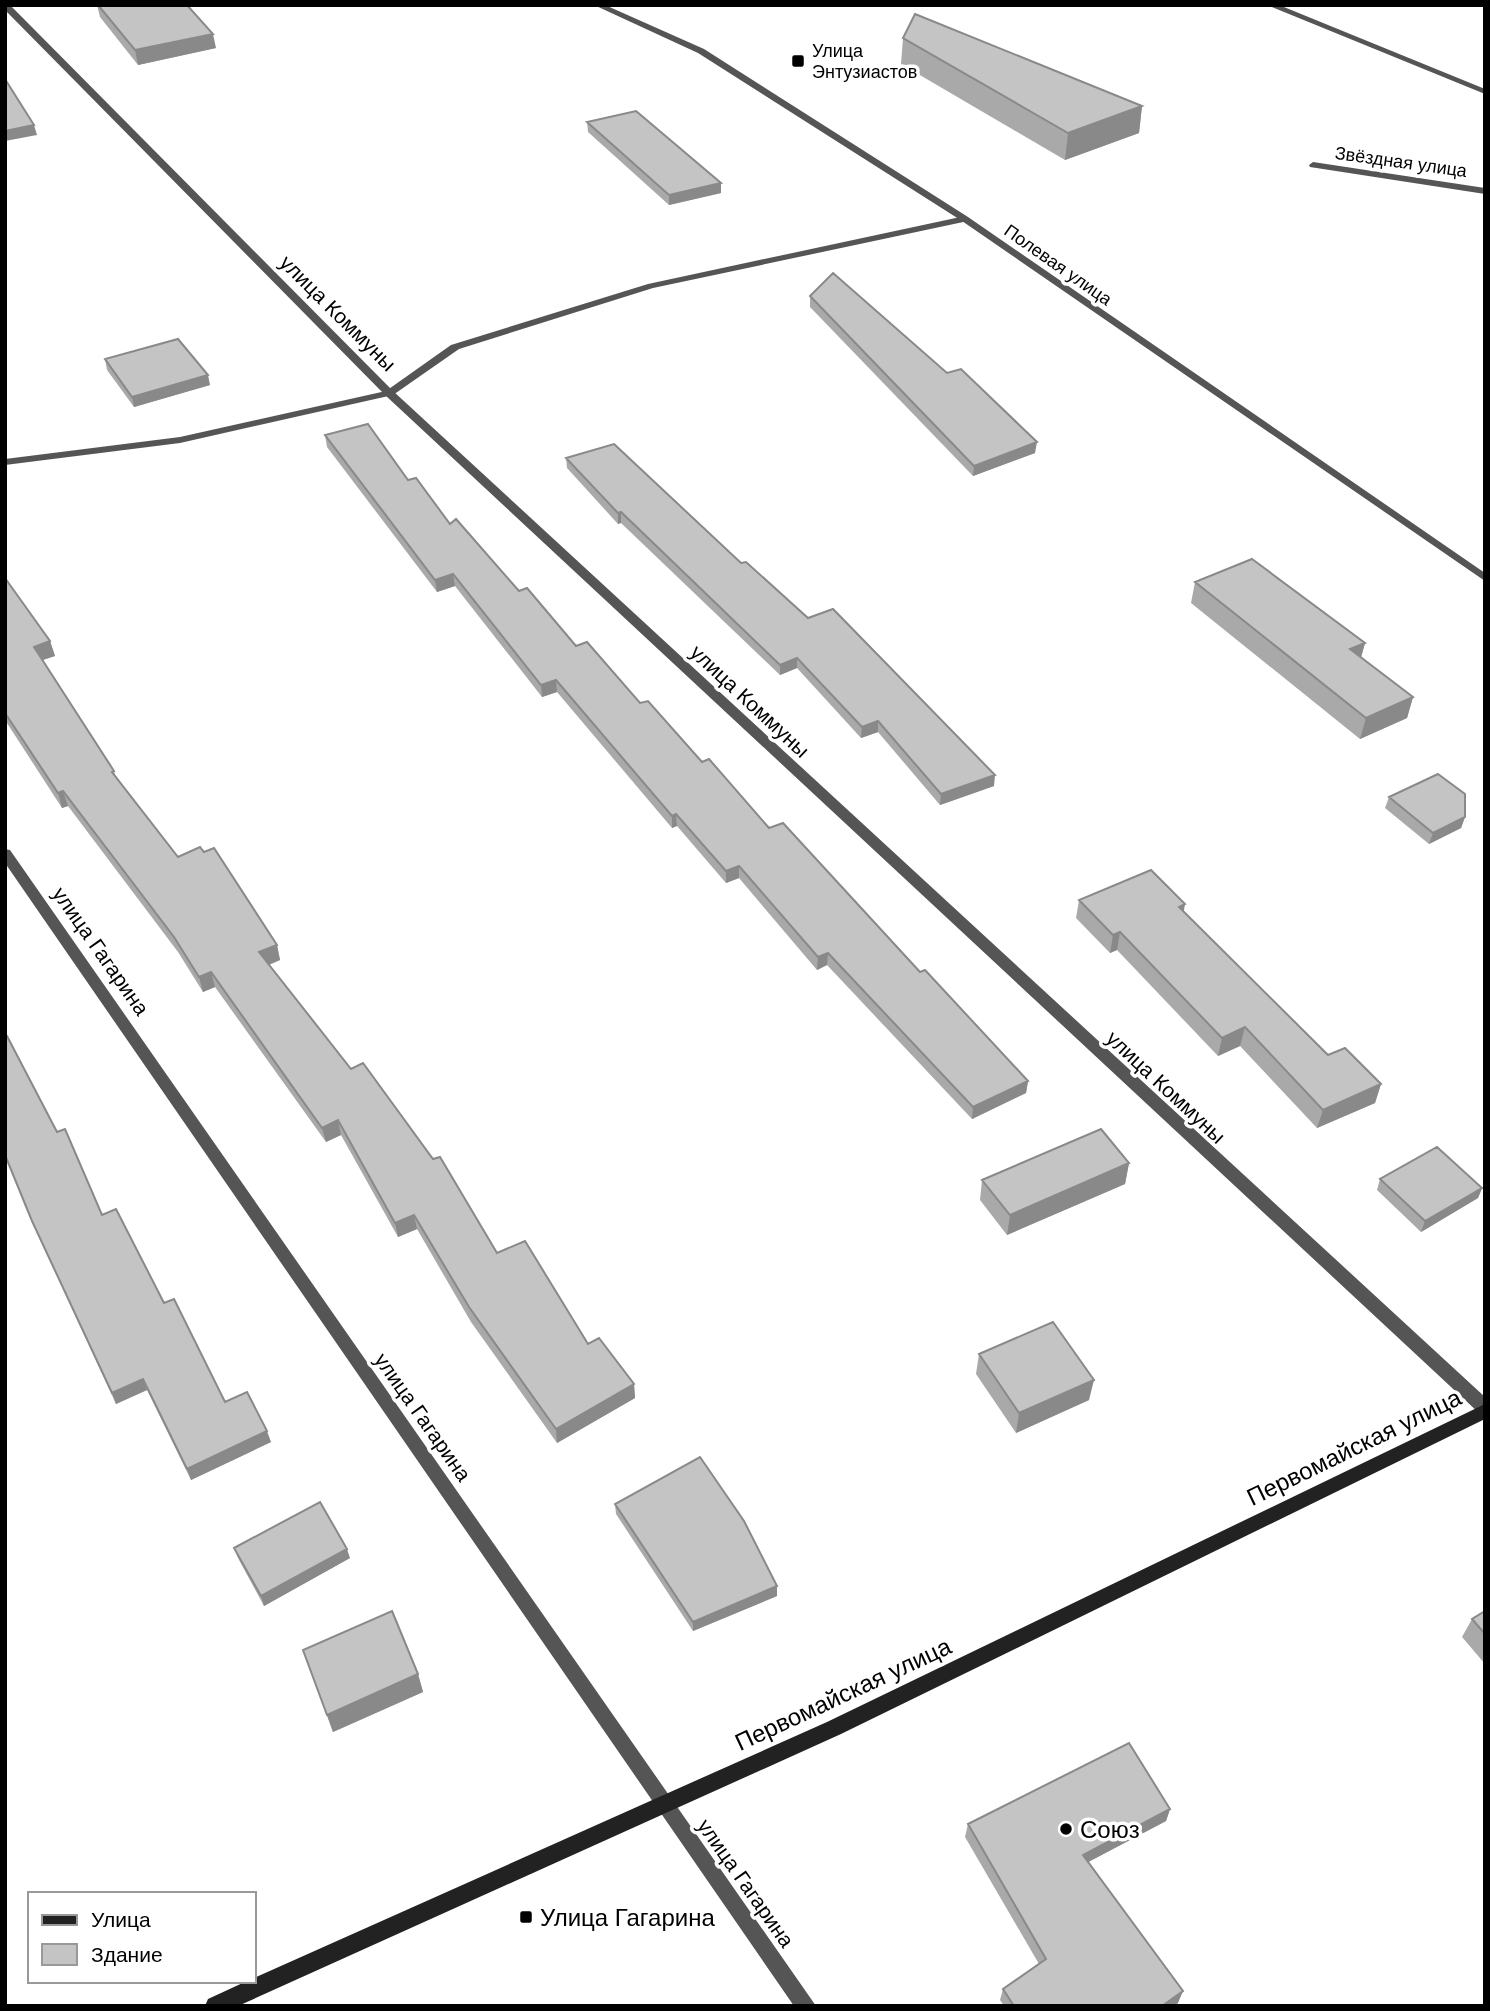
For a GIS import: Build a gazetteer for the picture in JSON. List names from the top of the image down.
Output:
{
  "streets": {
    "main road": ["Первомайская улица"],
    "street": [
      "Звёздная улица",
      "Полевая улица",
      "улица Коммуны",
      "улица Гагарина"
    ]
  },
  "crossings": [
    ["улица Коммуны", "Первомайская улица"],
    ["улица Гагарина", "Первомайская улица"]
  ],
  "places": {
    "transit": ["Улица Энтузиастов", "Улица Гагарина"],
    "other": ["Союз"]
  },
  "legend": ["Улица", "Здание"]
}
